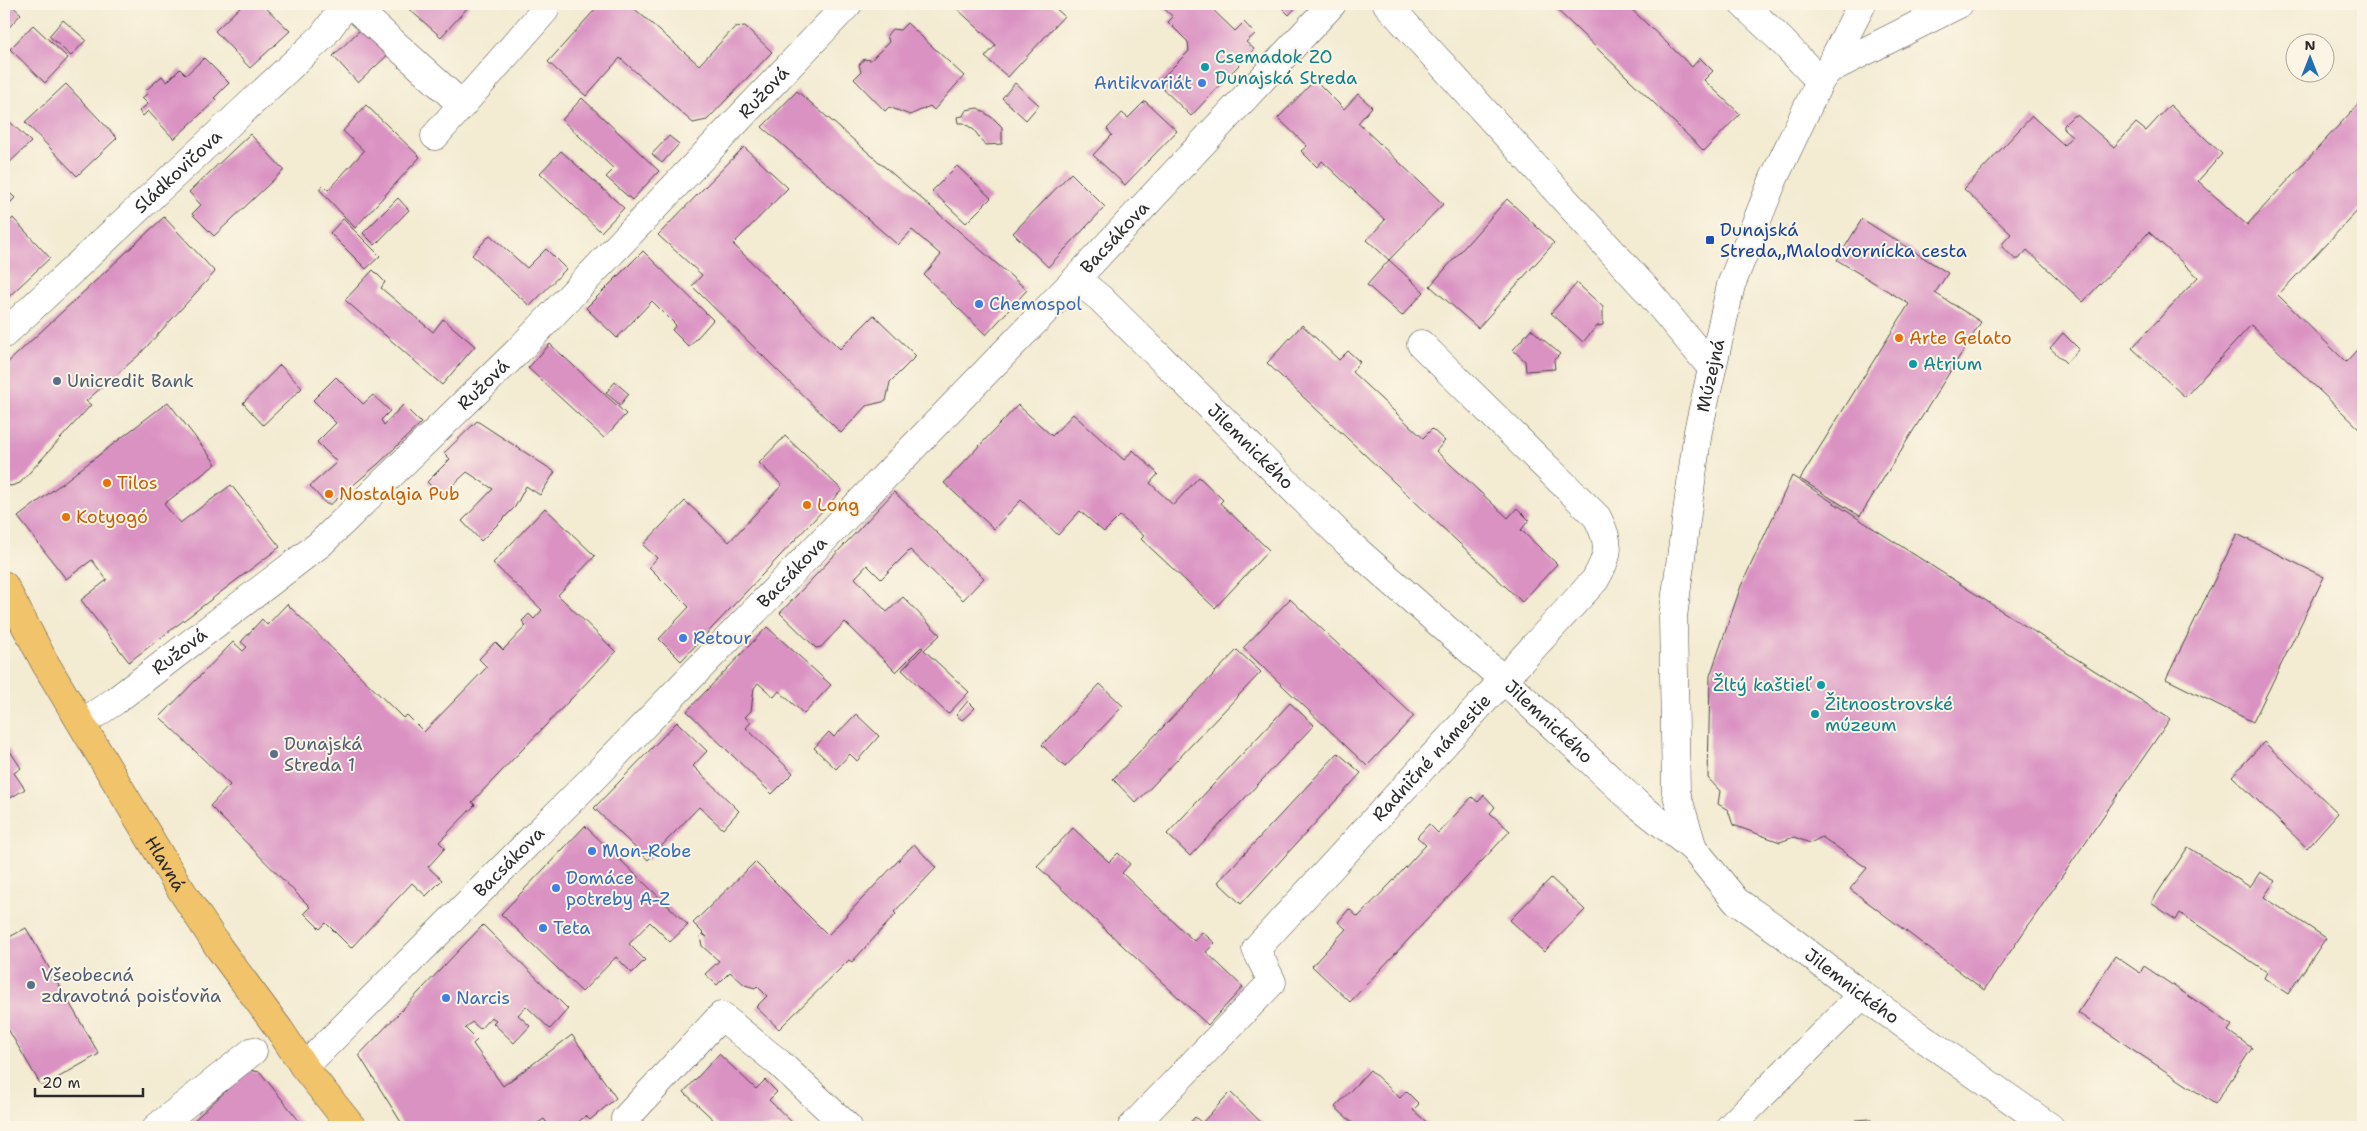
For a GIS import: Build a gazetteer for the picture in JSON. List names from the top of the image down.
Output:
{
  "streets": {
    "main road": ["Hlavná"],
    "street": [
      "Ružová",
      "Sládkovičova",
      "Bacsákova",
      "Múzejná",
      "Jilemnického",
      "Radničné námestie"
    ]
  },
  "crossings": [
    ["Ružová", "Hlavná"],
    ["Bacsákova", "Jilemnického"],
    ["Bacsákova", "Hlavná"],
    ["Múzejná", "Jilemnického"],
    ["Jilemnického", "Radničné námestie"]
  ],
  "places": {
    "other": [
      "Csemadok ZO Dunajská Streda",
      "Antikvariát",
      "Chemospol",
      "Arte Gelato",
      "Atrium",
      "Unicredit Bank",
      "Tilos",
      "Nostalgia Pub",
      "Long",
      "Kotyogó",
      "Retour",
      "Žltý kaštieľ",
      "Žitnoostrovské múzeum",
      "Dunajská Streda 1",
      "Mon-Robe",
      "Domáce potreby A-Z",
      "Teta",
      "Všeobecná zdravotná poisťovňa",
      "Narcis"
    ],
    "transit": ["Dunajská Streda,,Malodvornícka cesta"]
  },
  "scale_bar": "20 m",
  "north": "top"
}
